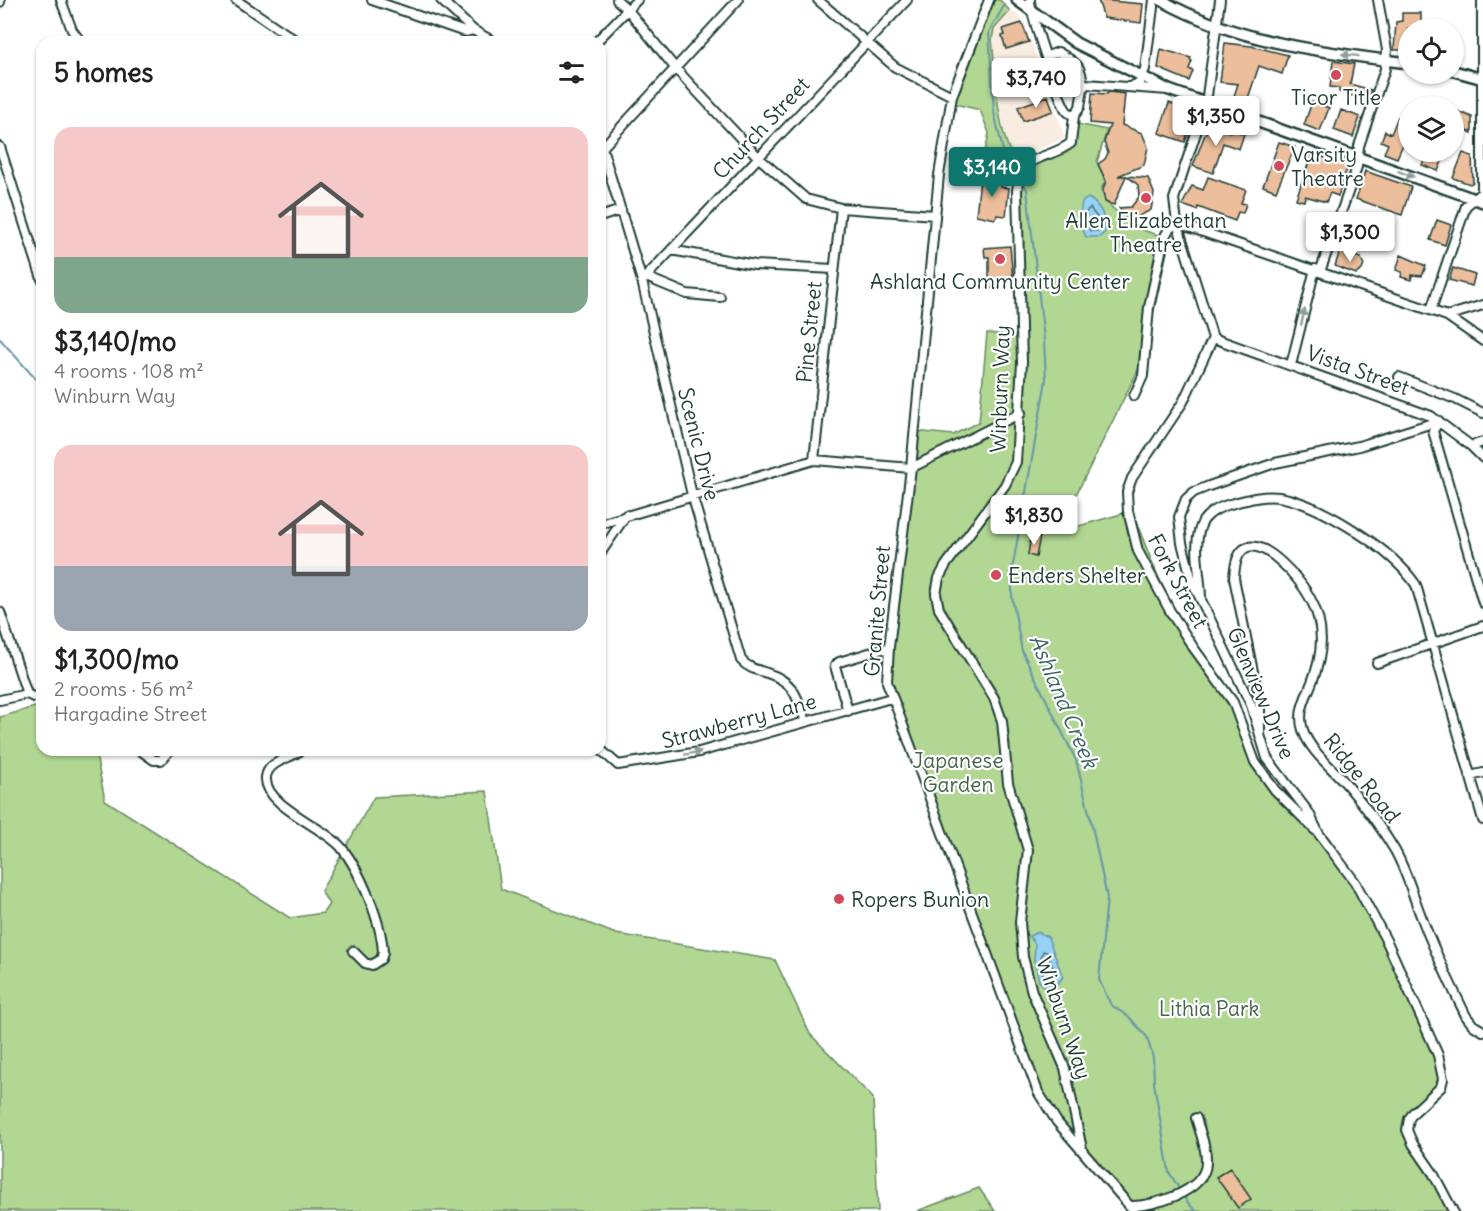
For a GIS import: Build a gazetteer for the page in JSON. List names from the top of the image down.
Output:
{
  "streets": {
    "street": [
      "Church Street",
      "Pine Street",
      "Vista Street",
      "Winburn Way",
      "Scenic Drive",
      "Fork Street",
      "Granite Street",
      "Glenview Drive",
      "Strawberry Lane",
      "Ridge Road"
    ]
  },
  "crossings": [
    ["Church Street", "Scenic Drive"],
    ["Vista Street", "Fork Street"],
    ["Vista Street", "Glenview Drive"],
    ["Winburn Way", "Granite Street"],
    ["Scenic Drive", "Strawberry Lane"],
    ["Fork Street", "Glenview Drive"],
    ["Granite Street", "Strawberry Lane"],
    ["Glenview Drive", "Ridge Road"]
  ],
  "one_way": ["Strawberry Lane"],
  "water": ["Ashland Creek"],
  "parks": ["Japanese Garden", "Lithia Park"],
  "places": [
    "Ticor Title",
    "Varsity Theatre",
    "Allen Elizabethan Theatre",
    "Ashland Community Center",
    "Enders Shelter",
    "Ropers Bunion"
  ],
  "page": {
    "heading": "5 homes",
    "price": [
      "$3,740",
      "$1,350",
      "$3,140",
      "$1,300",
      "$1,830"
    ],
    "list": [
      {
        "name": "$3,140/mo",
        "note": "4 rooms · 108 m² · Winburn Way"
      },
      {
        "name": "$1,300/mo",
        "note": "2 rooms · 56 m² · Hargadine Street"
      }
    ]
  }
}
